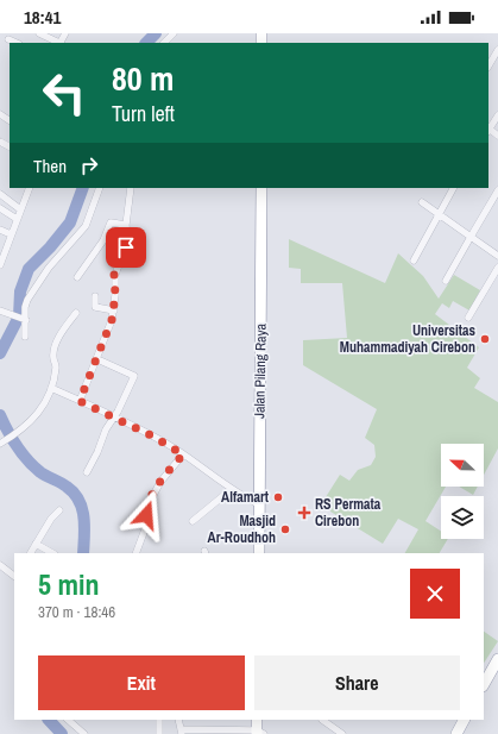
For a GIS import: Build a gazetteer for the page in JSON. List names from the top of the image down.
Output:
{
  "streets": {
    "main road": ["Jalan Pilang Raya"]
  },
  "places": {
    "other": ["Universitas Muhammadiyah Cirebon", "Alfamart", "Masjid Ar-Roudhoh"],
    "health": ["RS Permata Cirebon"]
  },
  "north": "left",
  "page": {
    "status": "18:41",
    "turn": ["80 m", "Turn left"],
    "then": "Then",
    "heading": ["5 min", "370 m · 18:46"],
    "buttons": ["Exit", "Share"]
  }
}
